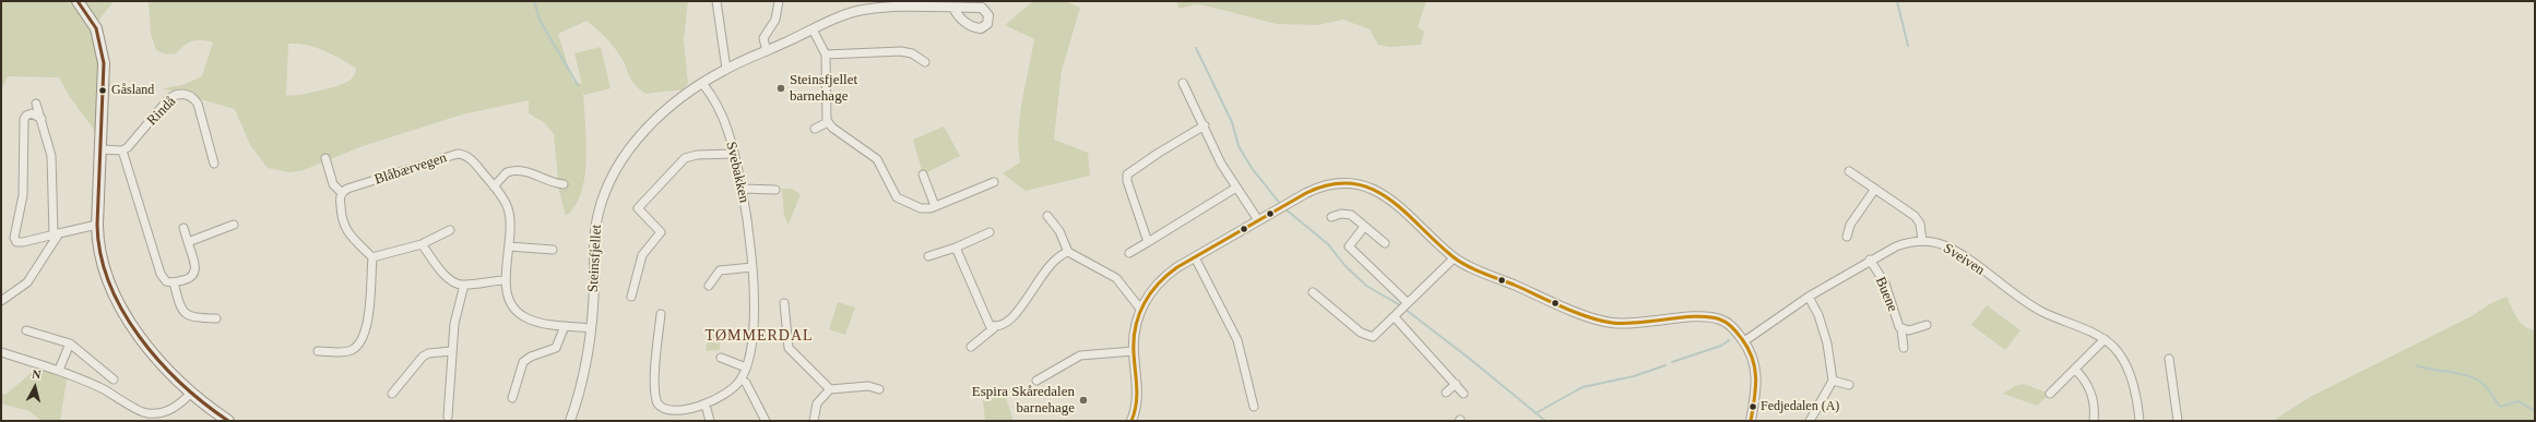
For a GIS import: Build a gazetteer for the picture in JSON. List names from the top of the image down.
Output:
{
  "streets": {
    "street": [
      "Rindå",
      "Blåbærvegen",
      "Svebakken",
      "Steinsfjellet",
      "Sveiven",
      "Buene"
    ]
  },
  "crossings": [
    ["Blåbærvegen", "Steinsfjellet"],
    ["Svebakken", "Steinsfjellet"],
    ["Sveiven", "Buene"]
  ],
  "districts": ["TØMMERDAL"],
  "places": [
    "Steinsfjellet barnehage",
    "Gåsland",
    "Espira Skåredalen barnehage",
    "Fedjedalen (A)"
  ],
  "north": "top"
}
